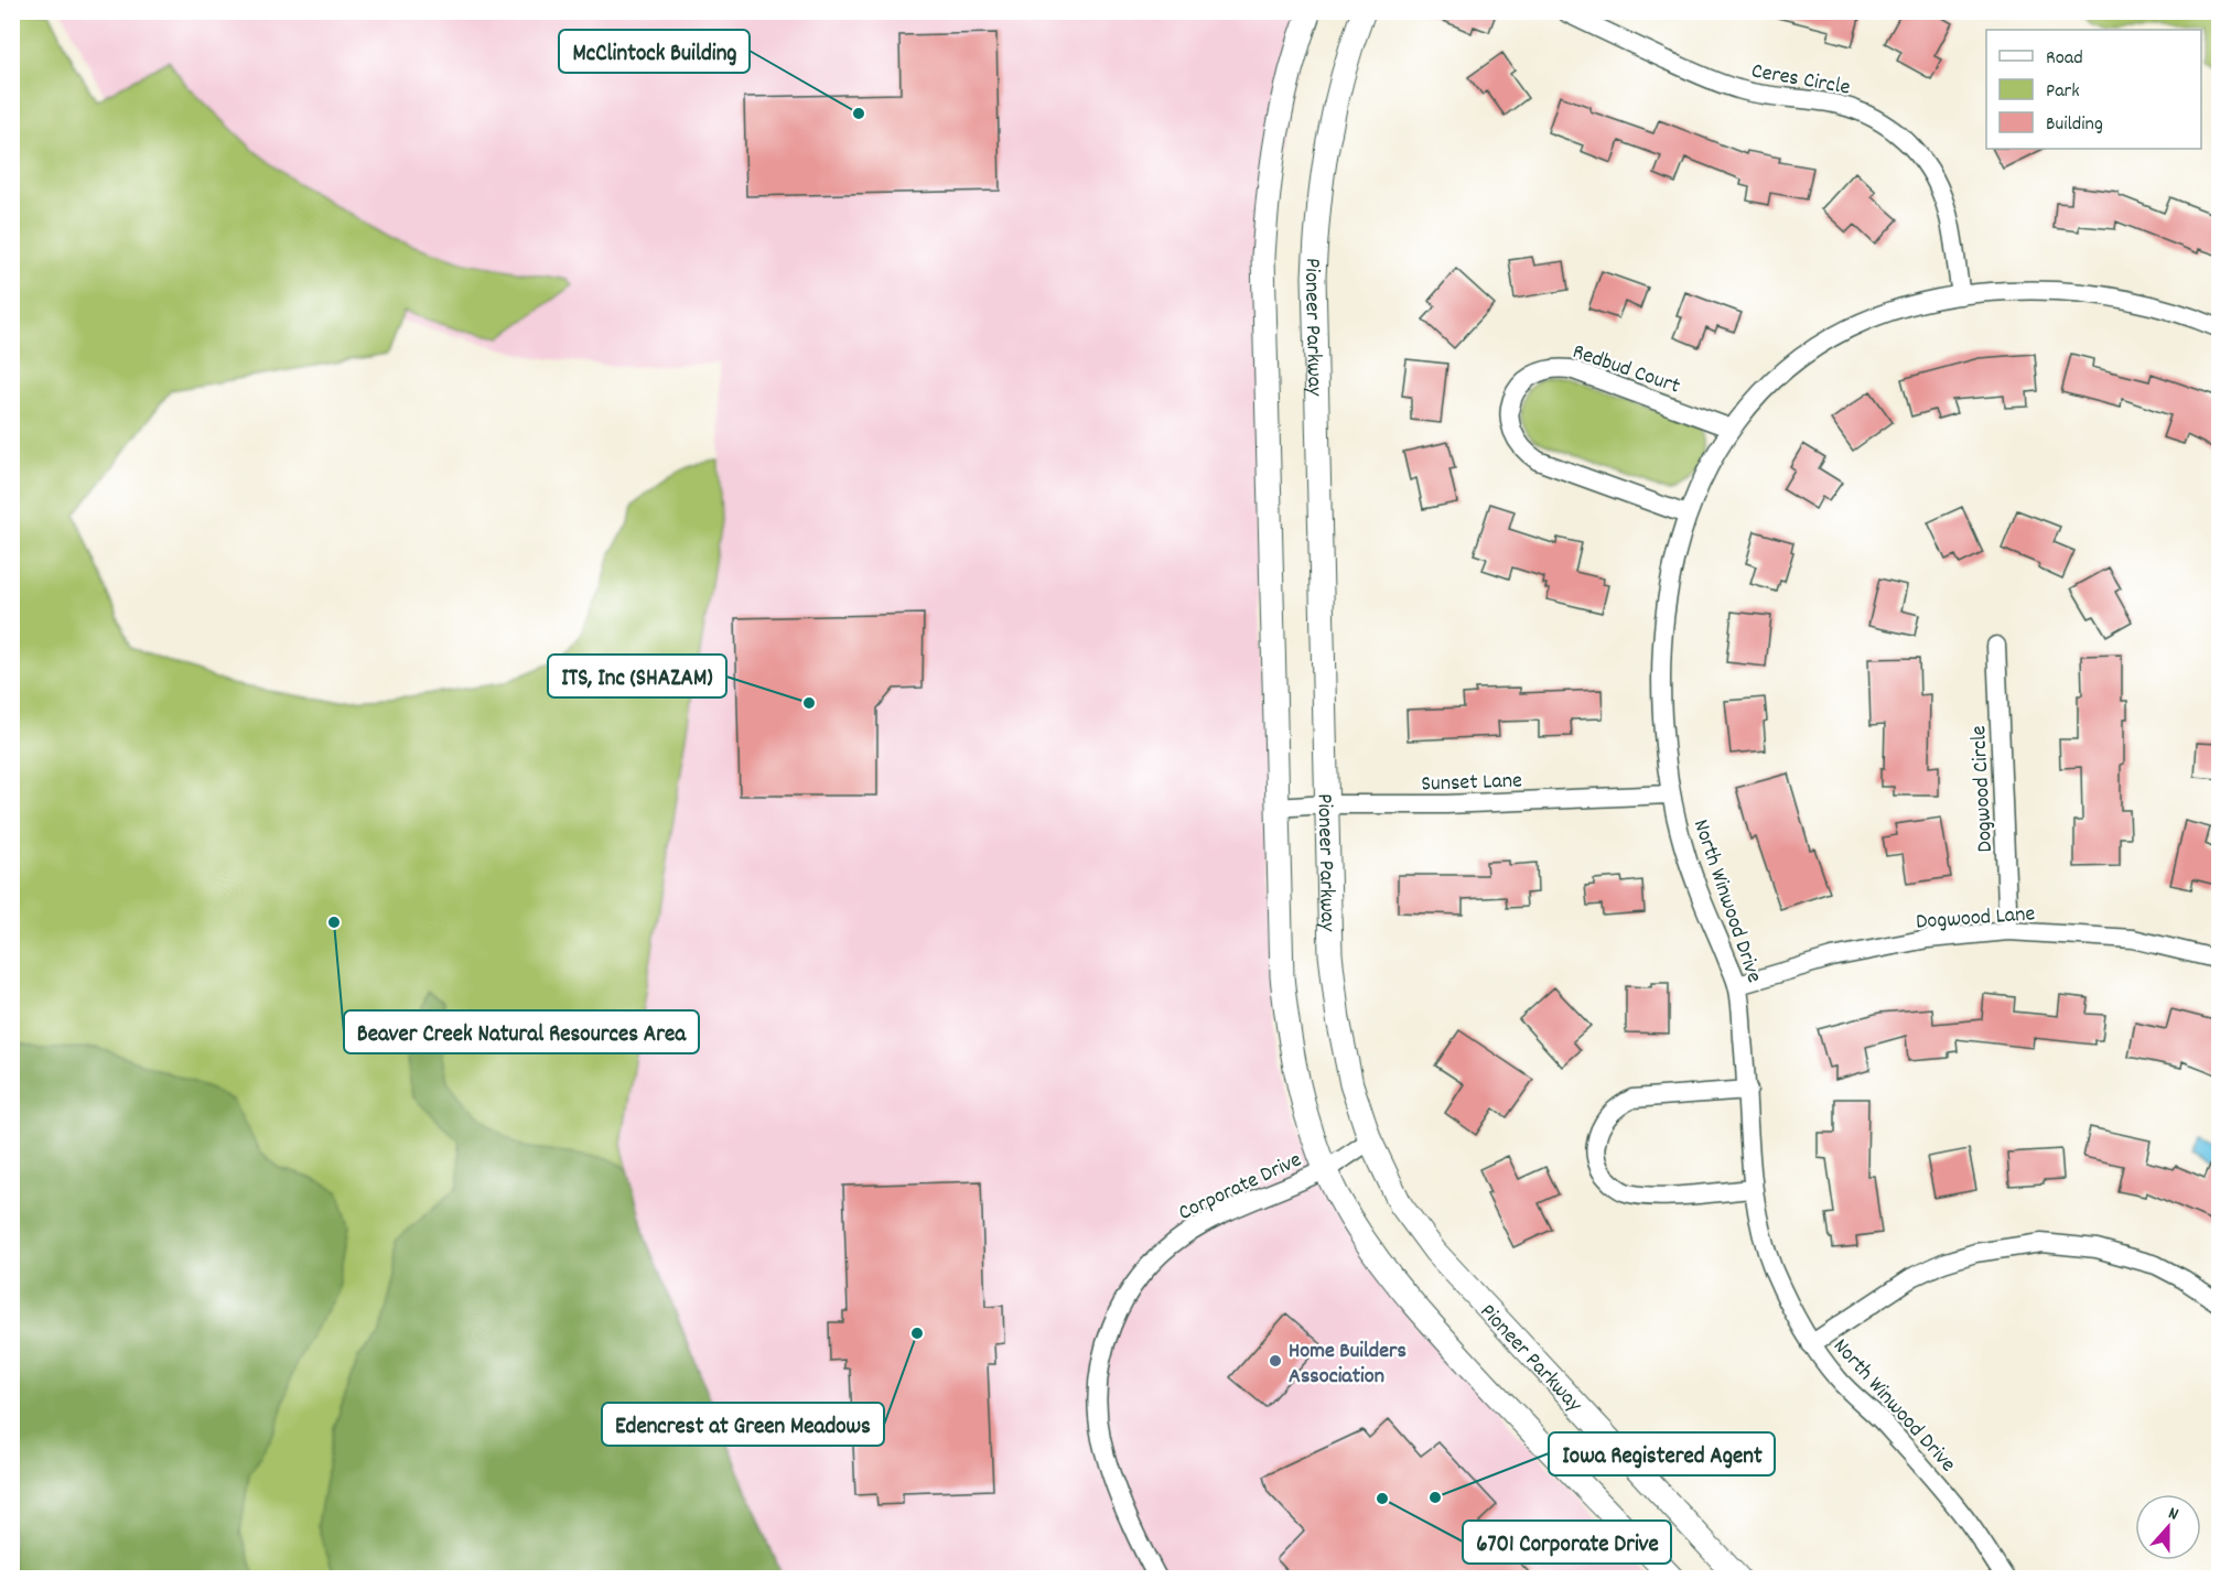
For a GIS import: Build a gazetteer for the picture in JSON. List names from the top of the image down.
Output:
{
  "streets": {
    "street": [
      "Ceres Circle",
      "Pioneer Parkway",
      "Redbud Court",
      "Sunset Lane",
      "Dogwood Circle",
      "North Winwood Drive",
      "Dogwood Lane",
      "Corporate Drive"
    ]
  },
  "crossings": [
    ["Ceres Circle", "North Winwood Drive"],
    ["Pioneer Parkway", "Sunset Lane"],
    ["Pioneer Parkway", "Corporate Drive"],
    ["Redbud Court", "North Winwood Drive"],
    ["Sunset Lane", "North Winwood Drive"],
    ["Dogwood Circle", "Dogwood Lane"],
    ["North Winwood Drive", "Dogwood Lane"]
  ],
  "places": [
    "McClintock Building",
    "ITS, Inc (SHAZAM)",
    "Beaver Creek Natural Resources Area",
    "Edencrest at Green Meadows",
    "Home Builders Association",
    "Iowa Registered Agent",
    "6701 Corporate Drive"
  ],
  "legend": ["Road", "Park", "Building"],
  "north": "top"
}
